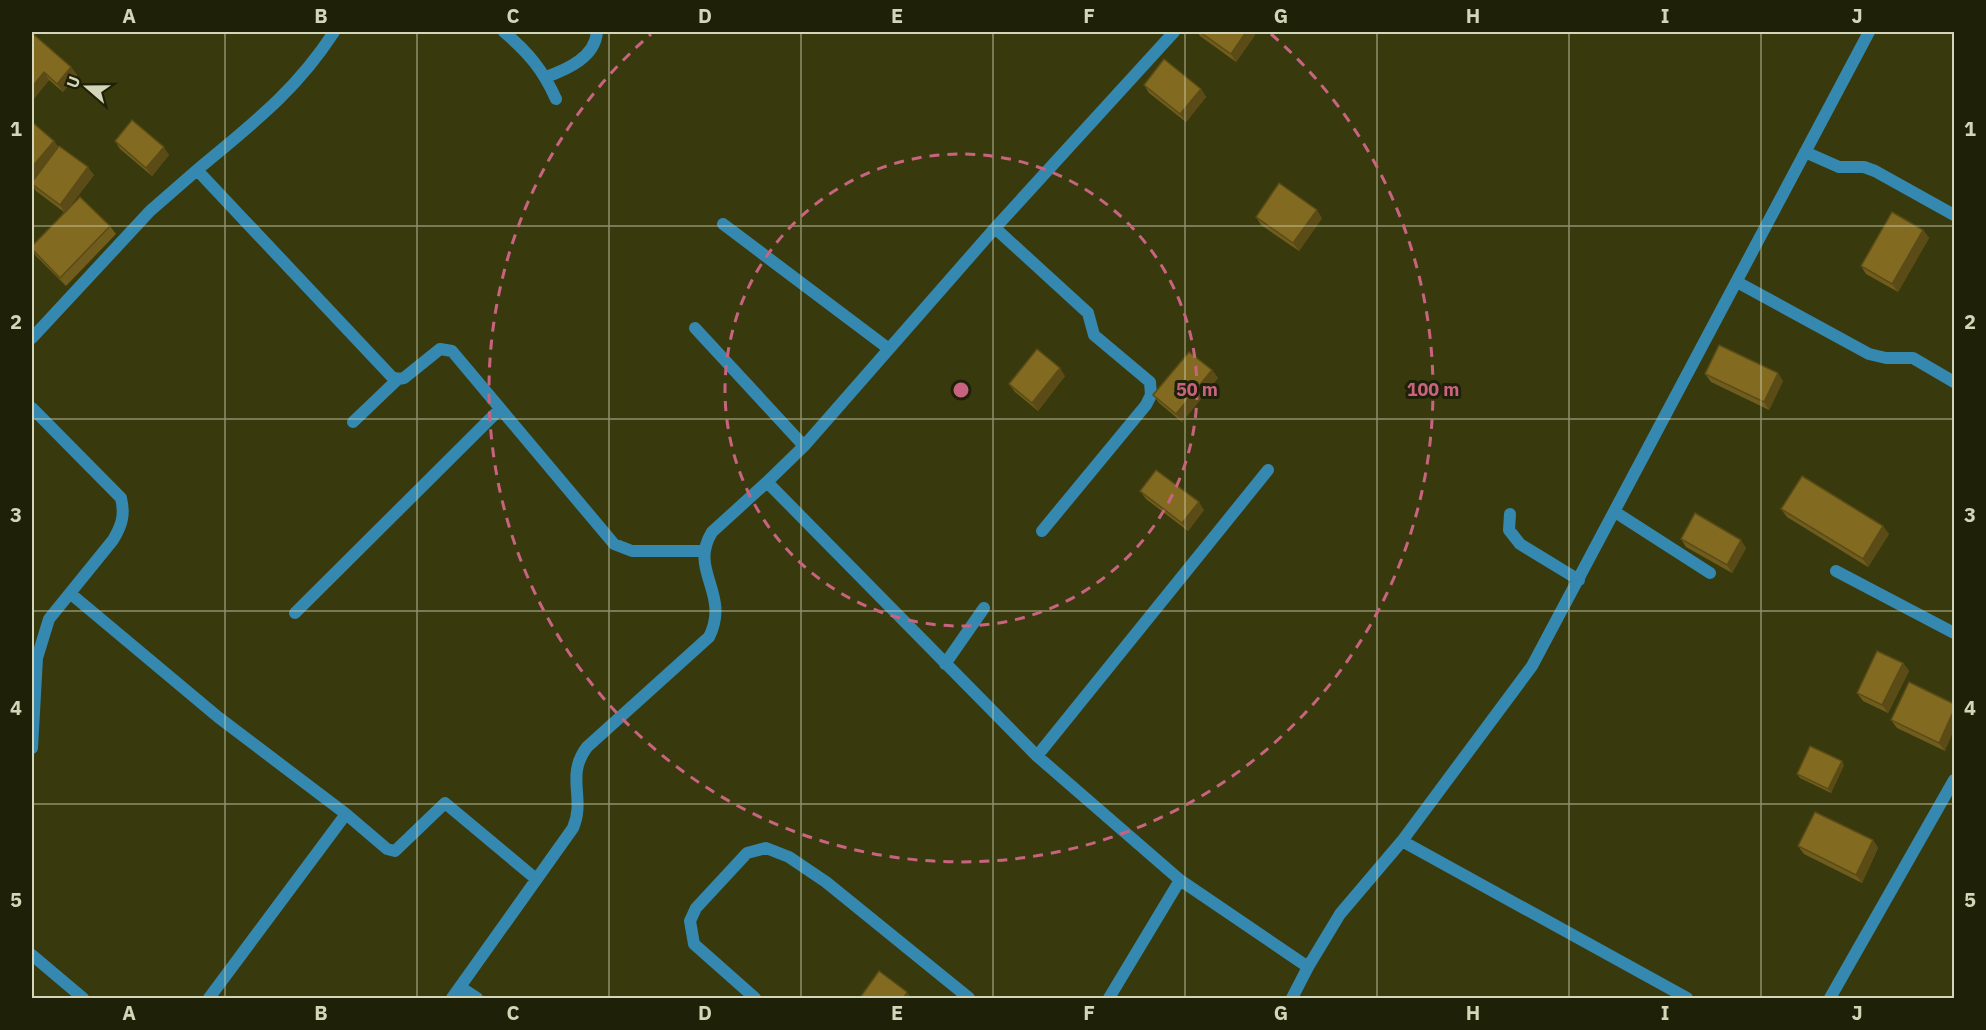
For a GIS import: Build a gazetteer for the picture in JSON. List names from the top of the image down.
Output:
{
  "north": "left",
  "grid": {
    "columns": [
      "A",
      "B",
      "C",
      "D",
      "E",
      "F",
      "G",
      "H",
      "I",
      "J"
    ],
    "rows": [
      "1",
      "2",
      "3",
      "4",
      "5"
    ]
  },
  "rings": ["50 m", "100 m"]
}
